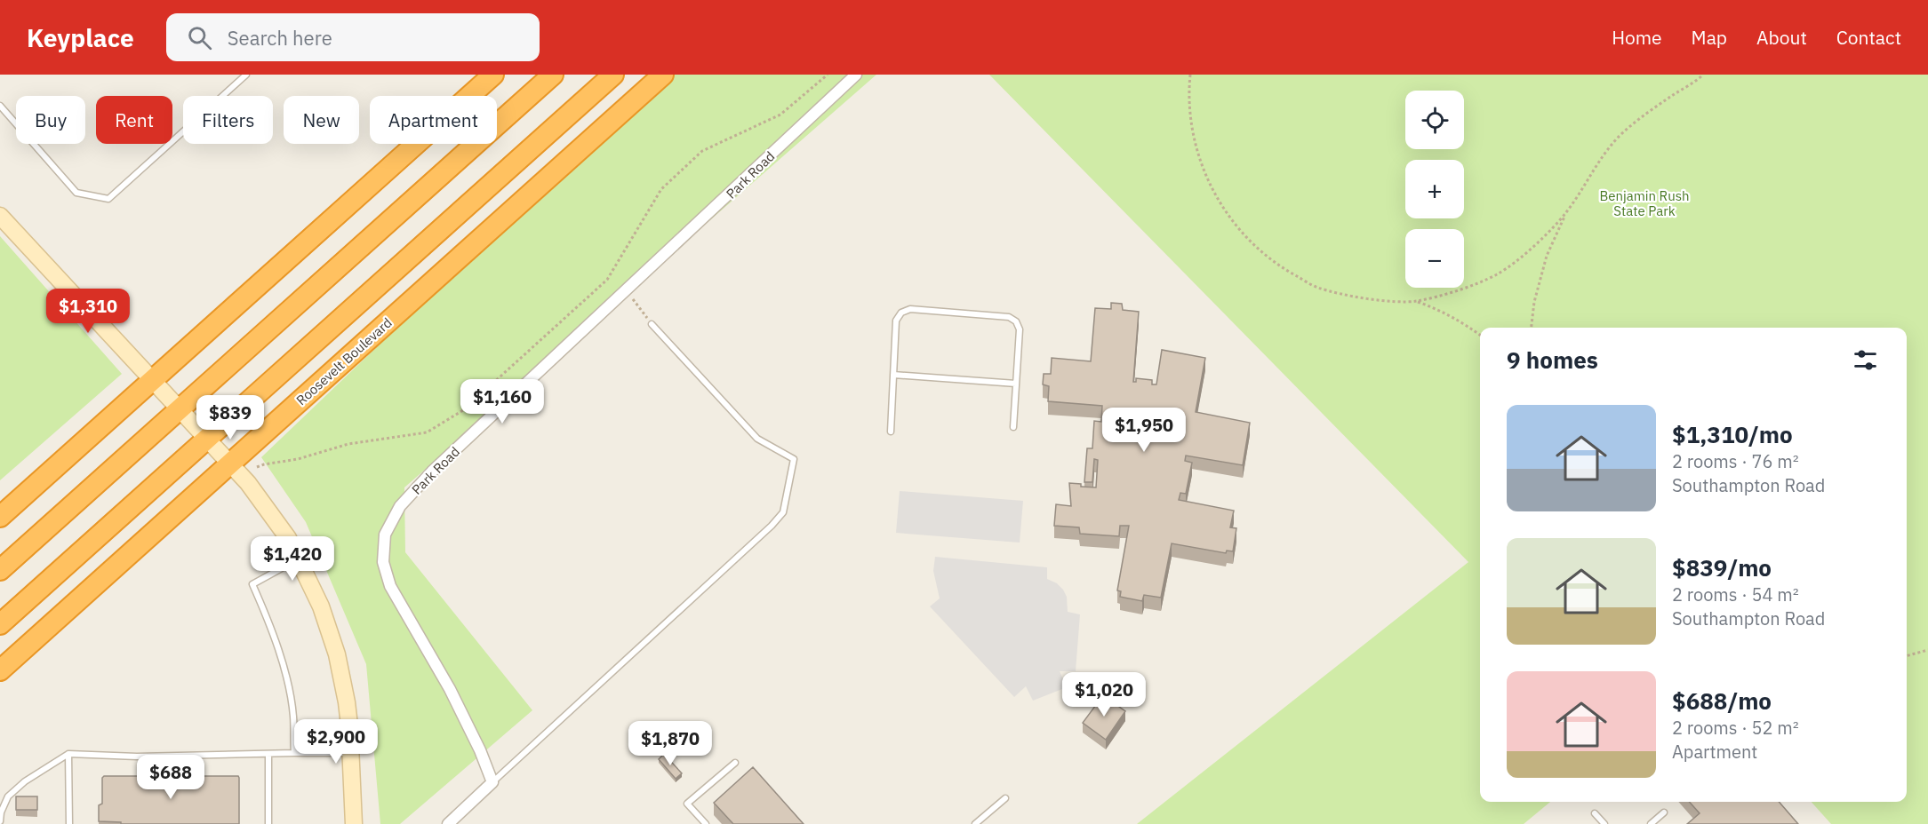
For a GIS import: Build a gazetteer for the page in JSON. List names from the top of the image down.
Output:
{
  "streets": {
    "highway": ["Roosevelt Boulevard"],
    "street": ["Park Road"]
  },
  "parks": ["Benjamin Rush State Park"],
  "page": {
    "header": "Keyplace",
    "search": "Search here",
    "nav": [
      "Home",
      "Map",
      "About",
      "Contact"
    ],
    "map_buttons": ["+", "−"],
    "chip": [
      "Buy",
      "Rent",
      "Filters",
      "New",
      "Apartment"
    ],
    "price": [
      "$1,310",
      "$1,160",
      "$839",
      "$1,950",
      "$1,420",
      "$1,020",
      "$2,900",
      "$1,870",
      "$688"
    ],
    "heading": "9 homes",
    "list": [
      {
        "name": "$1,310/mo",
        "note": "2 rooms · 76 m² · Southampton Road"
      },
      {
        "name": "$839/mo",
        "note": "2 rooms · 54 m² · Southampton Road"
      },
      {
        "name": "$688/mo",
        "note": "2 rooms · 52 m² · Apartment"
      }
    ]
  }
}
